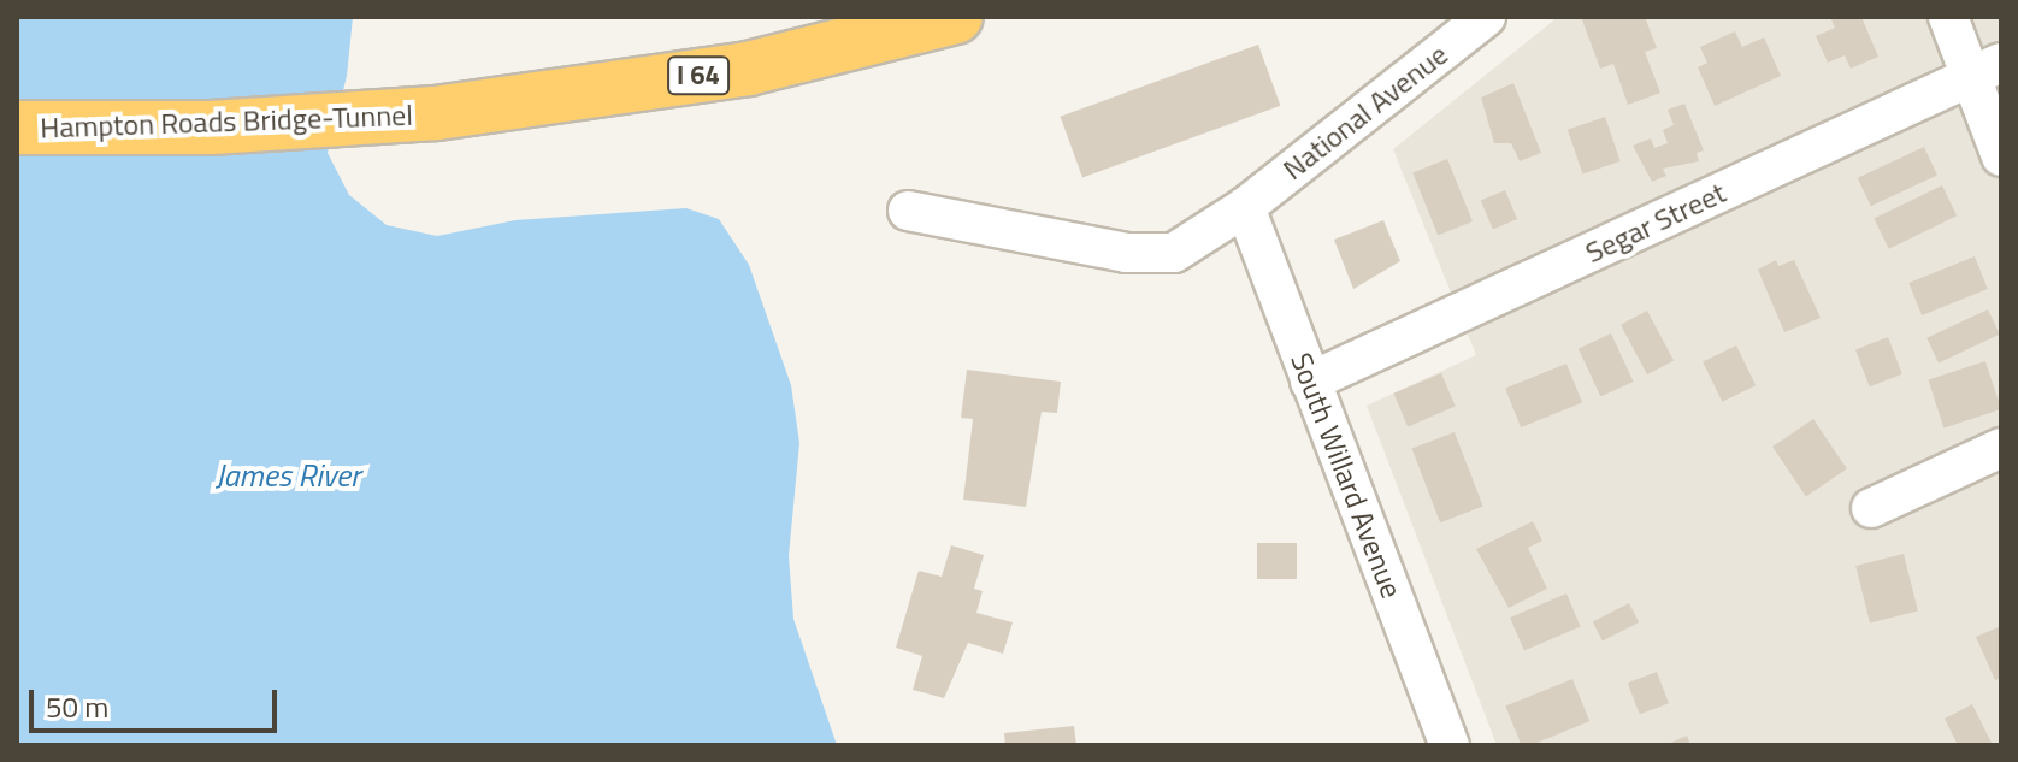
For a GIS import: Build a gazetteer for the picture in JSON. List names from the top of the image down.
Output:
{
  "streets": {
    "highway": ["I 64", "Hampton Roads Bridge-Tunnel"],
    "street": ["National Avenue", "Segar Street", "South Willard Avenue"]
  },
  "crossings": [
    ["National Avenue", "South Willard Avenue"],
    ["Segar Street", "South Willard Avenue"]
  ],
  "water": ["James River"],
  "scale_bar": "50 m"
}
